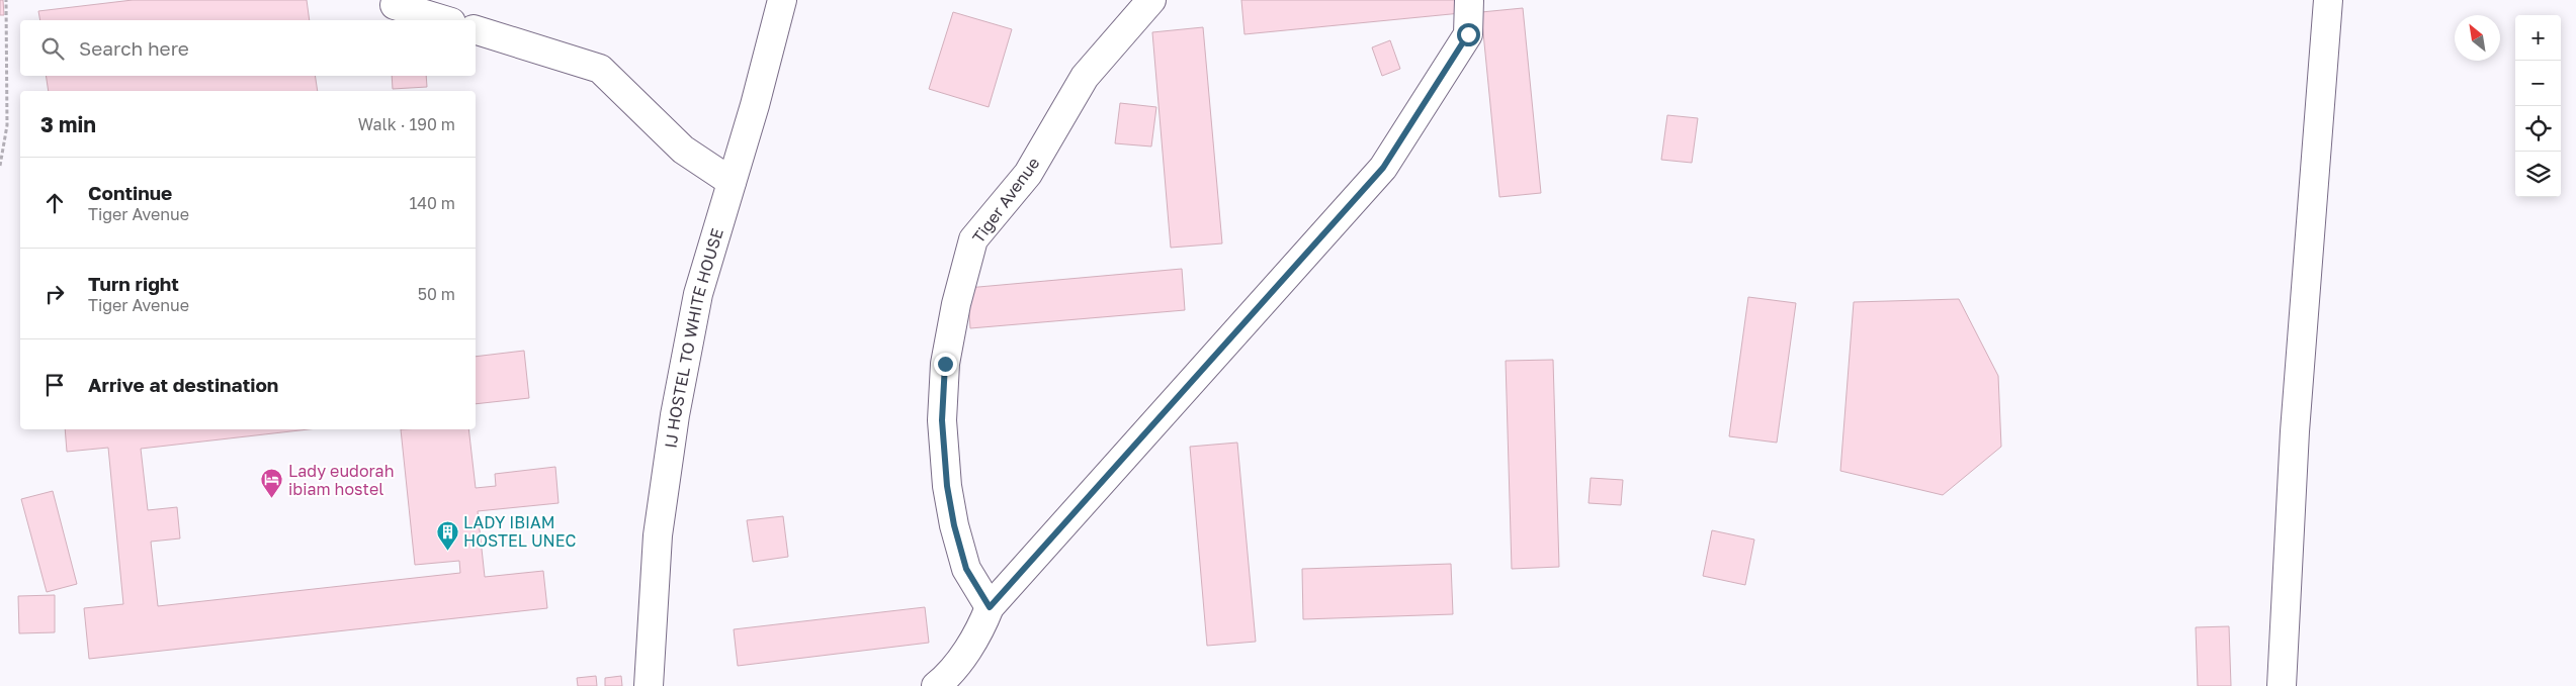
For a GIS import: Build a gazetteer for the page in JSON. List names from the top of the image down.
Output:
{
  "streets": {
    "street": ["Tiger Avenue", "IJ HOSTEL TO WHITE HOUSE"]
  },
  "places": {
    "hotel": ["Lady eudorah ibiam hostel"],
    "building": ["LADY IBIAM HOSTEL UNEC"]
  },
  "north": "top left",
  "page": {
    "map_buttons": ["+", "−"],
    "search": "Search here",
    "heading": ["3 min", "Walk · 190 m"],
    "list": [
      ["Continue", "Tiger Avenue", "140 m"],
      ["Turn right", "Tiger Avenue", "50 m"],
      "Arrive at destination"
    ]
  }
}
